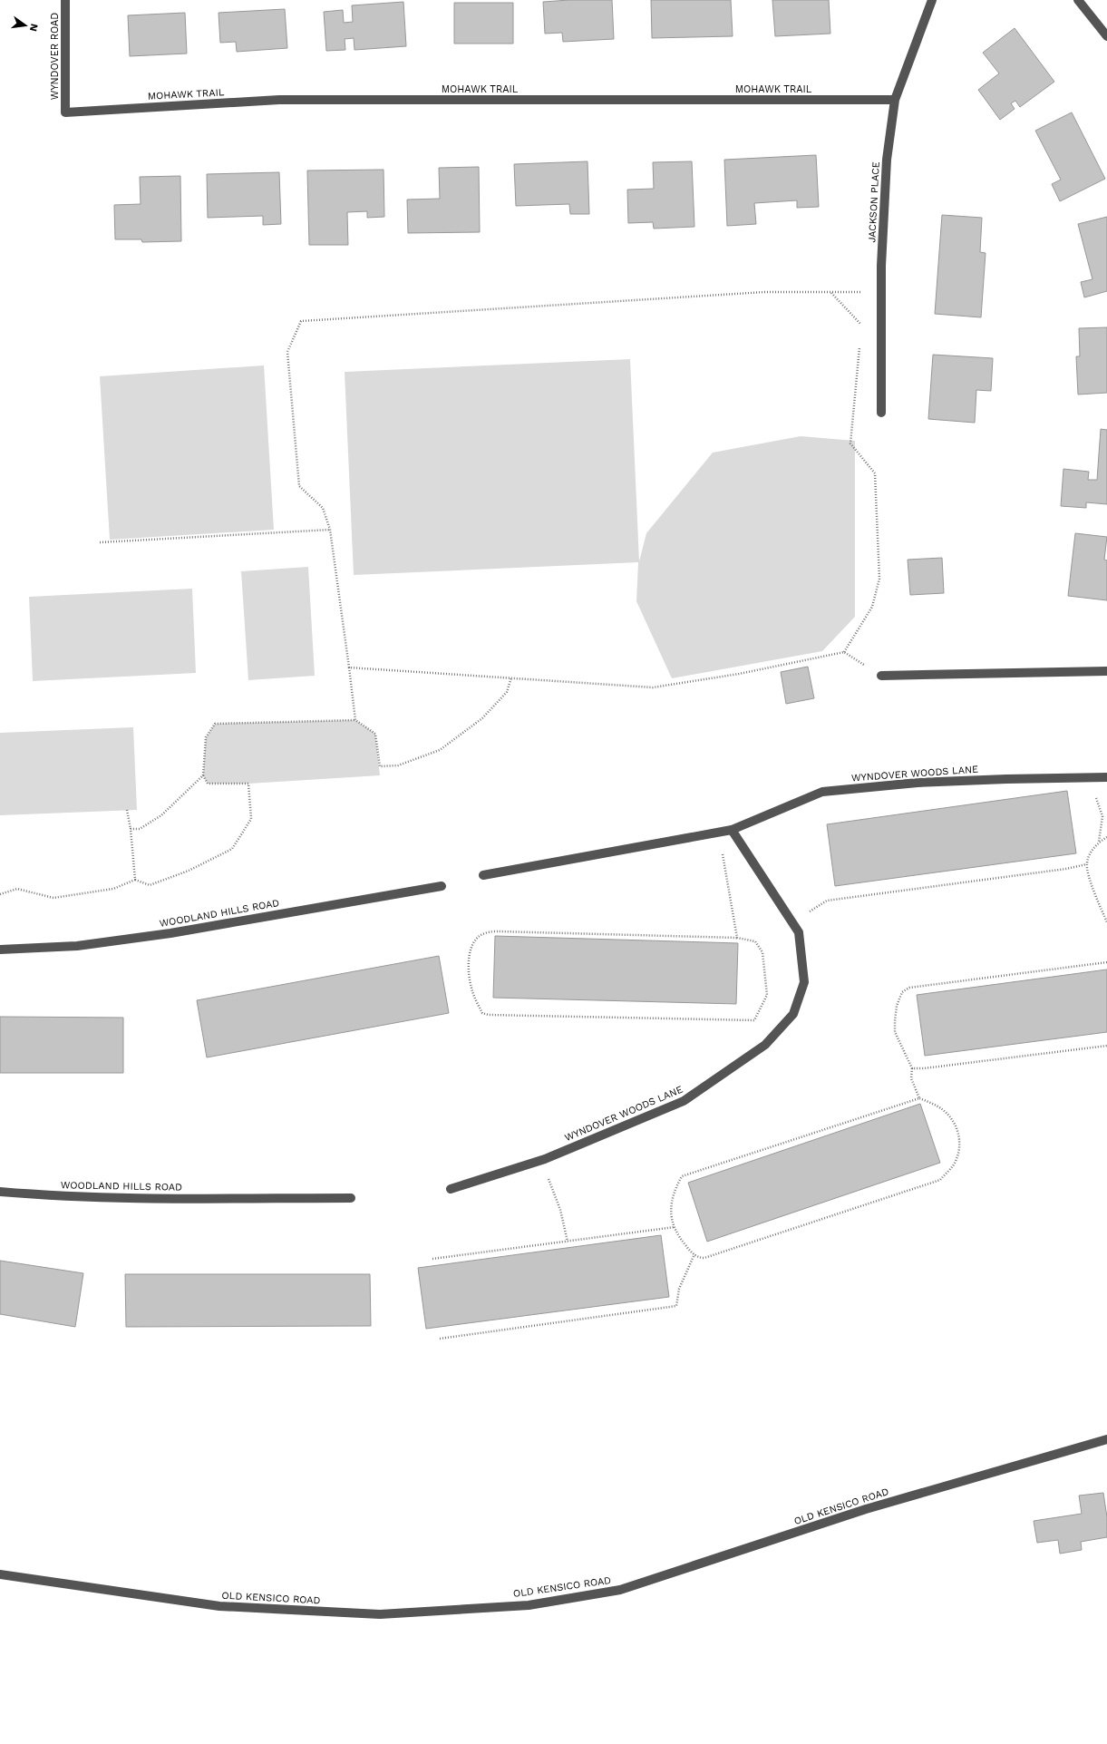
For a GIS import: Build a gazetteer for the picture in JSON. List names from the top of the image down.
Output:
{
  "streets": {
    "street": [
      "WYNDOVER ROAD",
      "MOHAWK TRAIL",
      "JACKSON PLACE",
      "WYNDOVER WOODS LANE",
      "WOODLAND HILLS ROAD",
      "OLD KENSICO ROAD"
    ]
  },
  "crossings": [
    ["WYNDOVER ROAD", "MOHAWK TRAIL"],
    ["MOHAWK TRAIL", "JACKSON PLACE"]
  ],
  "north": "right"
}
